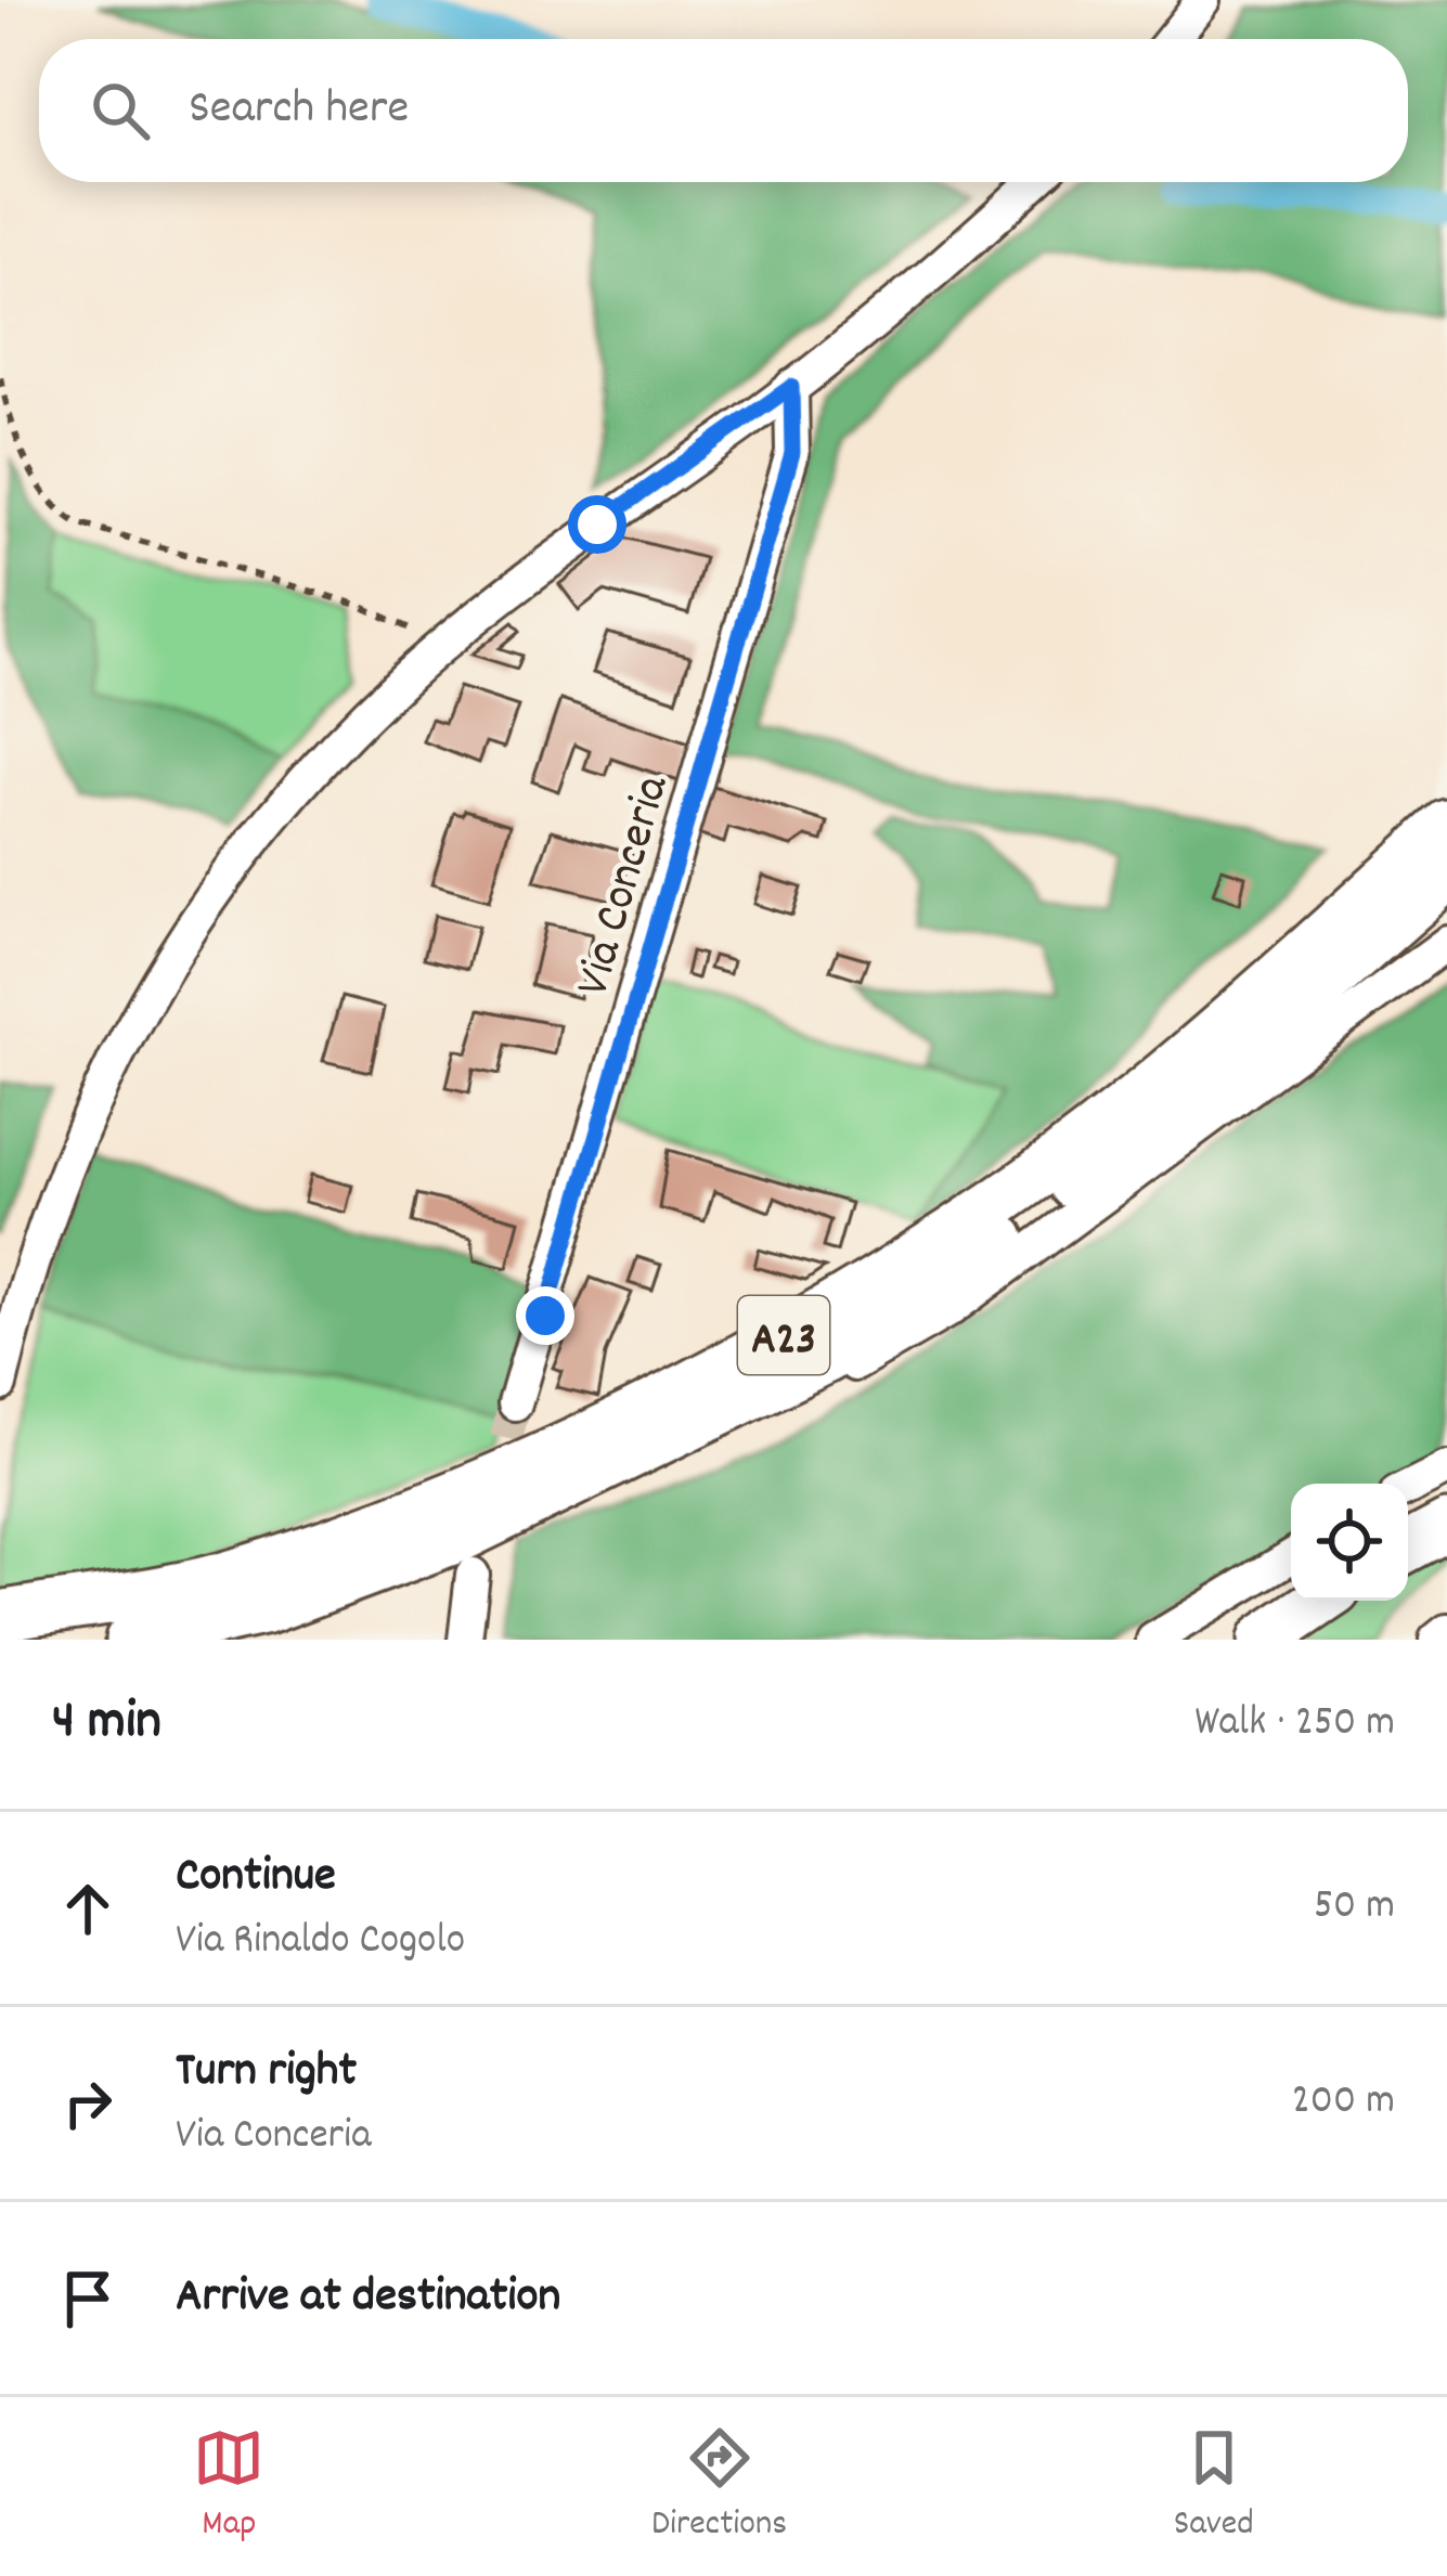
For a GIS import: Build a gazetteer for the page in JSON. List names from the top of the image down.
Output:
{
  "streets": {
    "highway": ["A23"],
    "street": ["Via Conceria"]
  },
  "page": {
    "search": "Search here",
    "heading": ["4 min", "Walk · 250 m"],
    "list": [
      ["Continue", "Via Rinaldo Cogolo", "50 m"],
      ["Turn right", "Via Conceria", "200 m"],
      "Arrive at destination"
    ],
    "nav": ["Map", "Directions", "Saved"]
  }
}
